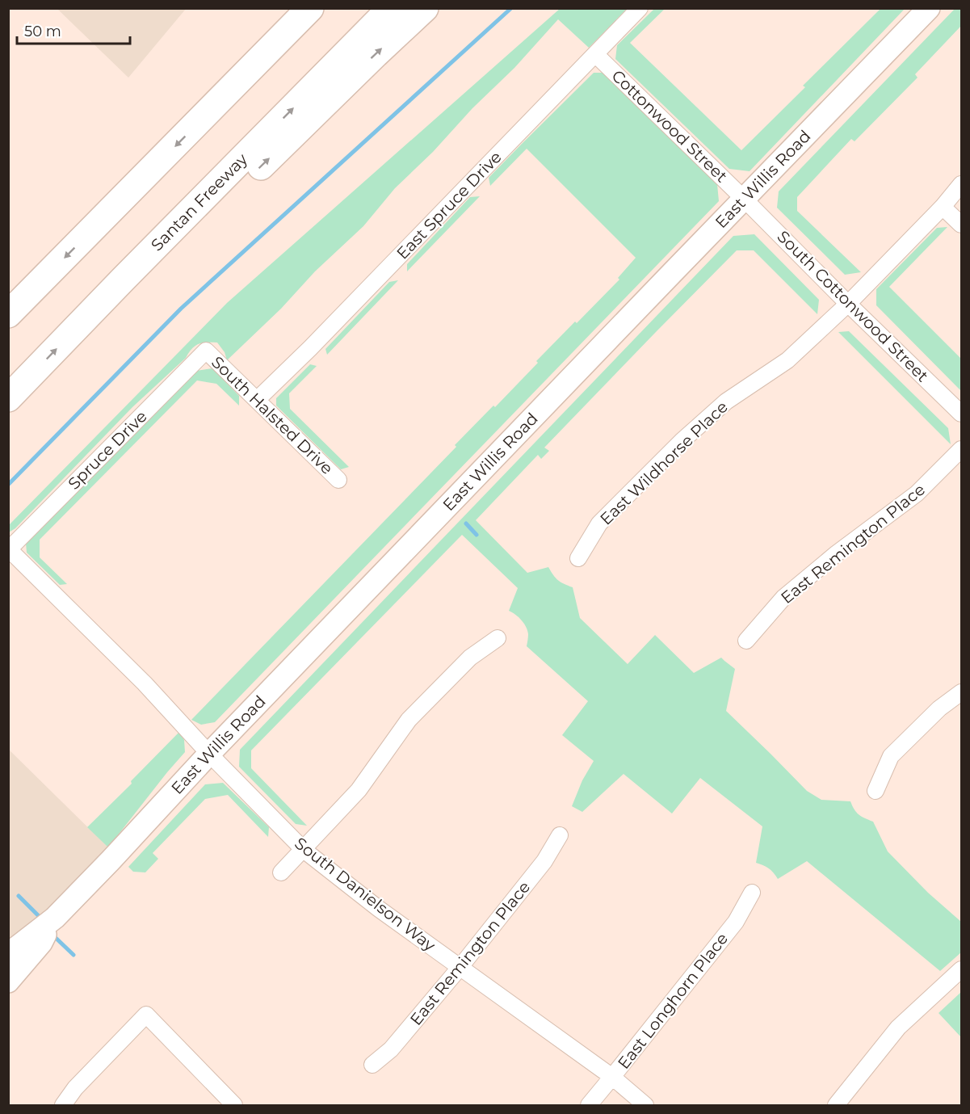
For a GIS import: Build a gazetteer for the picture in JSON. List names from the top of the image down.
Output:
{
  "streets": {
    "highway": ["Santan Freeway"],
    "street": [
      "Cottonwood Street",
      "East Willis Road",
      "East Spruce Drive",
      "South Cottonwood Street",
      "South Halsted Drive",
      "Spruce Drive",
      "East Wildhorse Place",
      "East Remington Place",
      "South Danielson Way",
      "East Longhorn Place"
    ]
  },
  "crossings": [
    ["Cottonwood Street", "East Willis Road"],
    ["Cottonwood Street", "East Spruce Drive"],
    ["Cottonwood Street", "South Cottonwood Street"],
    ["East Willis Road", "South Cottonwood Street"],
    ["East Willis Road", "South Danielson Way"],
    ["East Spruce Drive", "South Halsted Drive"],
    ["South Cottonwood Street", "East Wildhorse Place"],
    ["South Halsted Drive", "Spruce Drive"],
    ["Spruce Drive", "South Danielson Way"],
    ["East Remington Place", "South Danielson Way"],
    ["South Danielson Way", "East Longhorn Place"]
  ],
  "scale_bar": "50 m"
}
